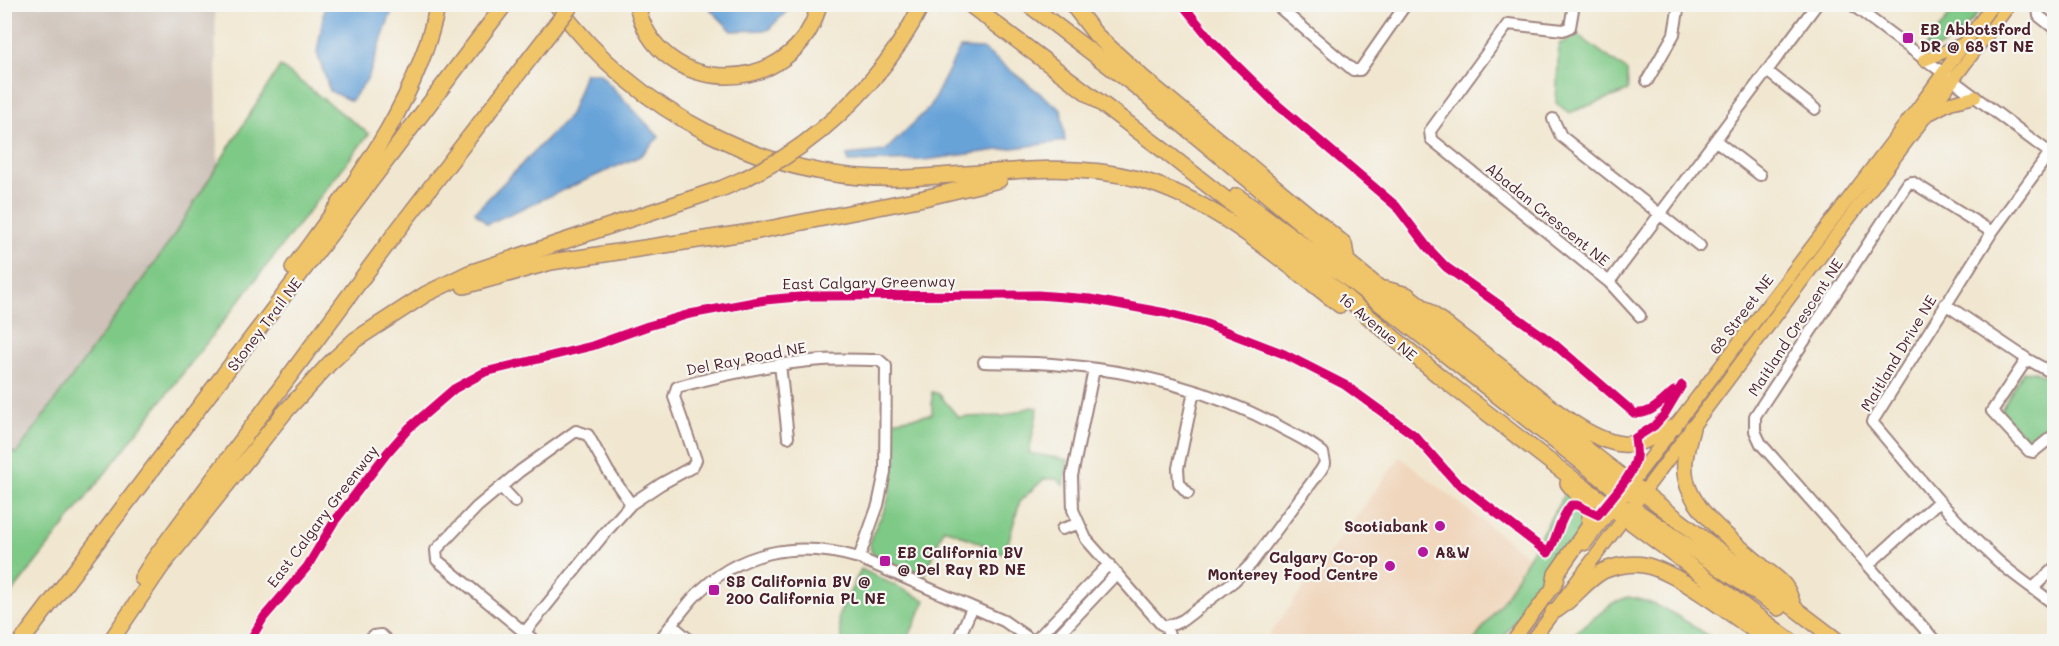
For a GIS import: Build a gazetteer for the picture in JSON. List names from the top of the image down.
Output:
{
  "streets": {
    "highway": ["Stoney Trail NE", "16 Avenue NE"],
    "main road": ["68 Street NE"],
    "street": [
      "Abadan Crescent NE",
      "Maitland Crescent NE",
      "Maitland Drive NE",
      "Del Ray Road NE"
    ],
    "cycle path": ["East Calgary Greenway"]
  },
  "crossings": [
    ["68 Street NE", "16 Avenue NE"],
    ["Maitland Crescent NE", "Maitland Drive NE"]
  ],
  "places": {
    "transit": ["EB Abbotsford DR @ 68 ST NE", "EB California BV @ Del Ray RD NE", "SB California BV @ 200 California PL NE"],
    "other": ["Scotiabank", "A&W", "Calgary Co-op Monterey Food Centre"]
  }
}
